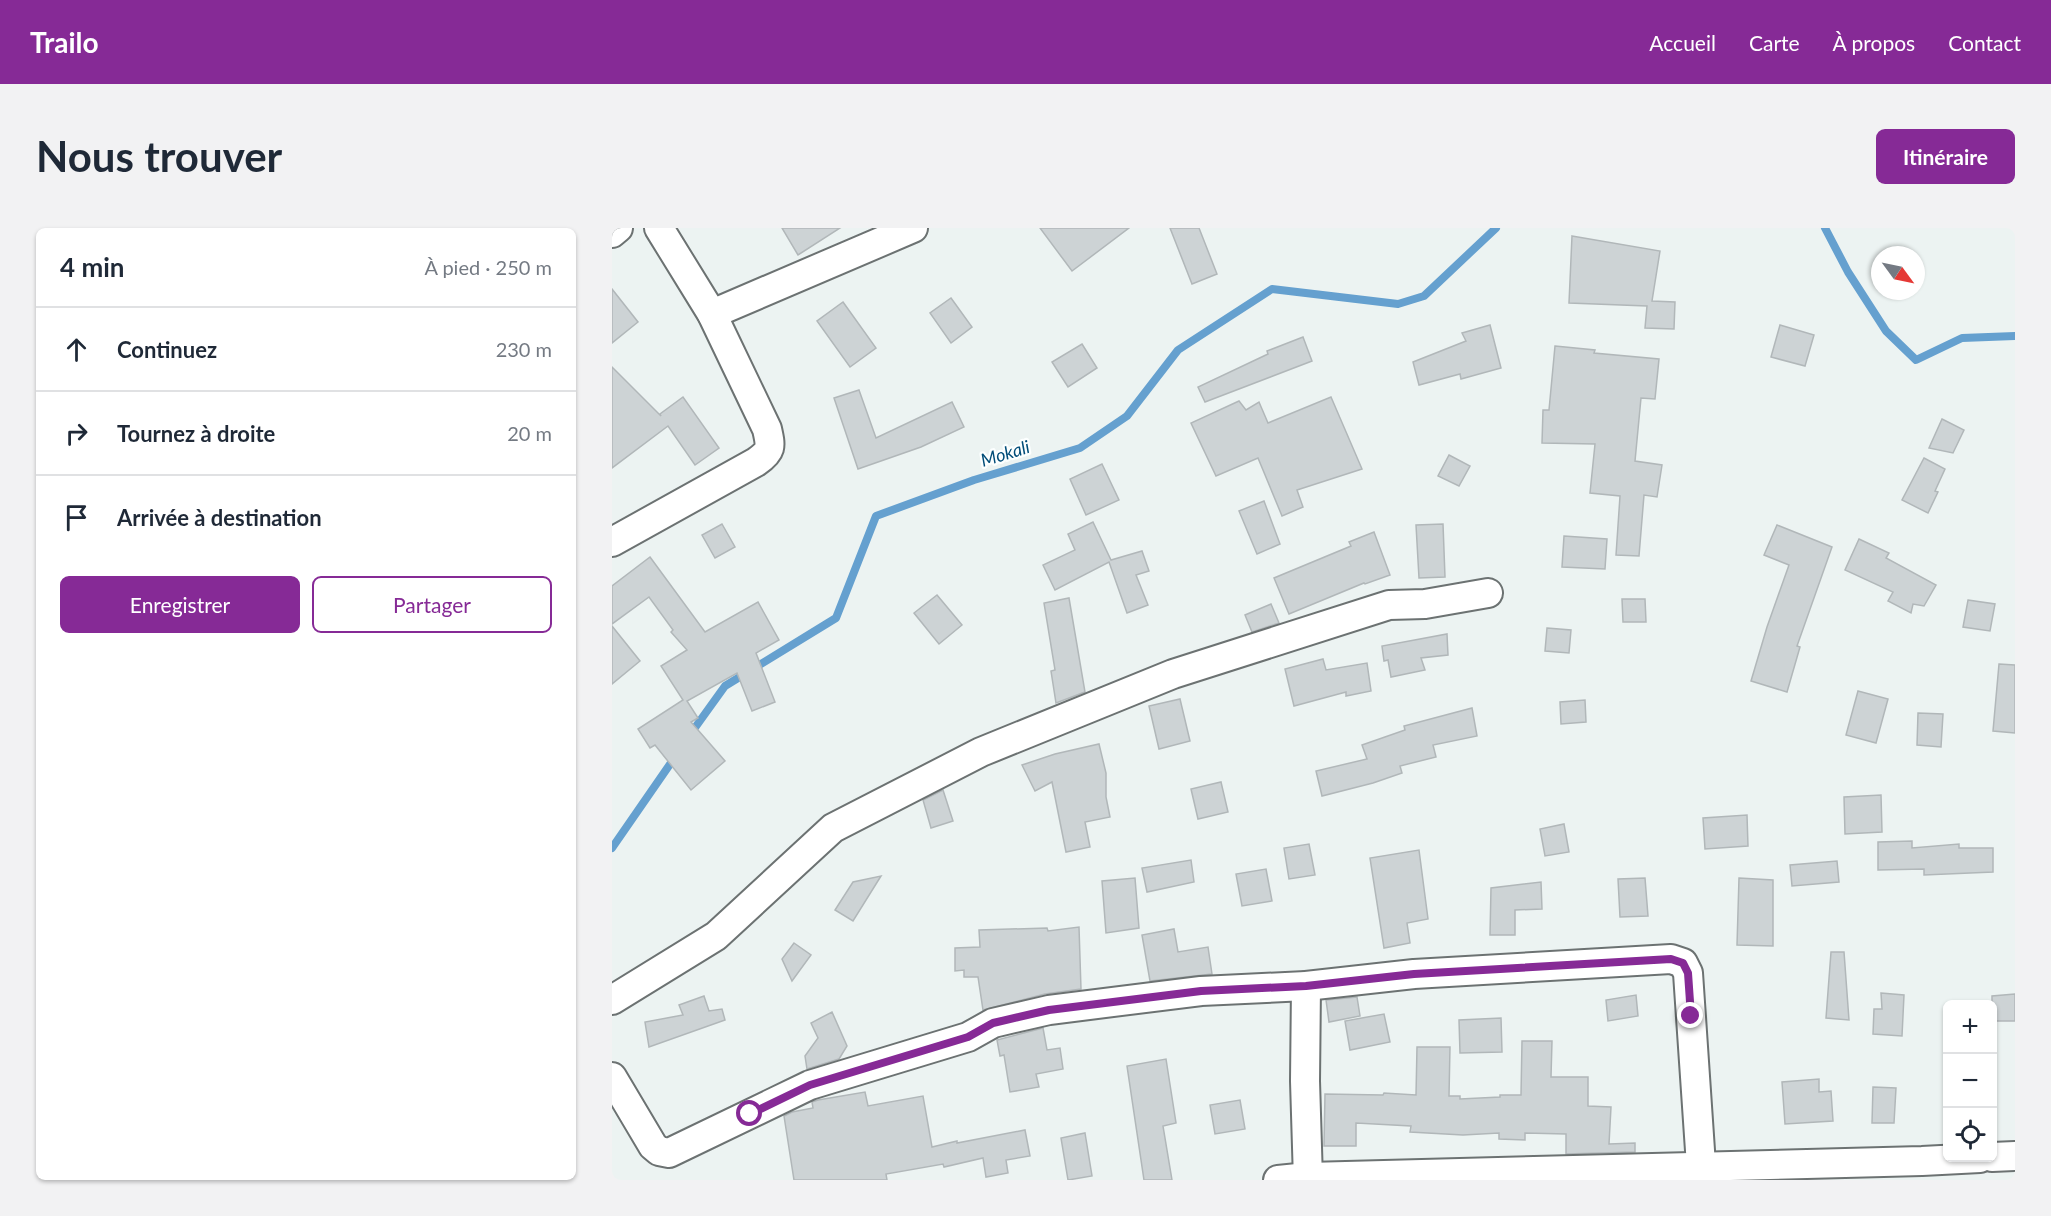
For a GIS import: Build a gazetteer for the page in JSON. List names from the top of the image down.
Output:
{
  "water": ["Mokali"],
  "north": "bottom right",
  "page": {
    "header": "Trailo",
    "nav": [
      "Accueil",
      "Carte",
      "À propos",
      "Contact"
    ],
    "buttons": [
      "Itinéraire",
      ["Enregistrer", "Partager"]
    ],
    "title": "Nous trouver",
    "heading": ["4 min", "À pied · 250 m"],
    "list": [
      ["Continuez", "230 m"],
      ["Tournez à droite", "20 m"],
      "Arrivée à destination"
    ],
    "map_buttons": ["+", "−"]
  }
}
